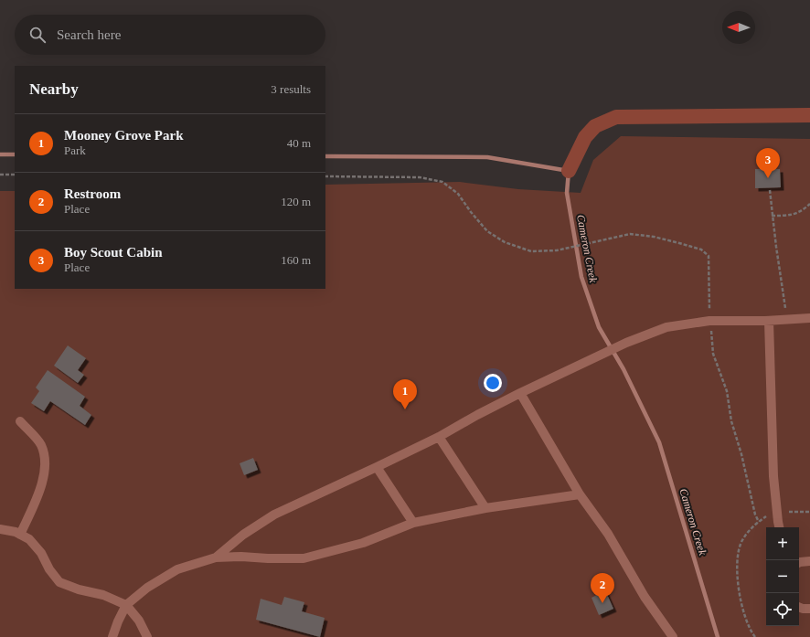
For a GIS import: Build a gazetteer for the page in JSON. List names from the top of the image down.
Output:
{
  "water": ["Cameron Creek"],
  "north": "left",
  "page": {
    "search": "Search here",
    "heading": ["Nearby", "3 results"],
    "list": [
      {
        "mark": "1",
        "name": "Mooney Grove Park",
        "note": "Park",
        "value": "40 m"
      },
      {
        "mark": "2",
        "name": "Restroom",
        "note": "Place",
        "value": "120 m"
      },
      {
        "mark": "3",
        "name": "Boy Scout Cabin",
        "note": "Place",
        "value": "160 m"
      }
    ],
    "pins": ["3", "1", "2"],
    "map_buttons": ["+", "−"]
  }
}
